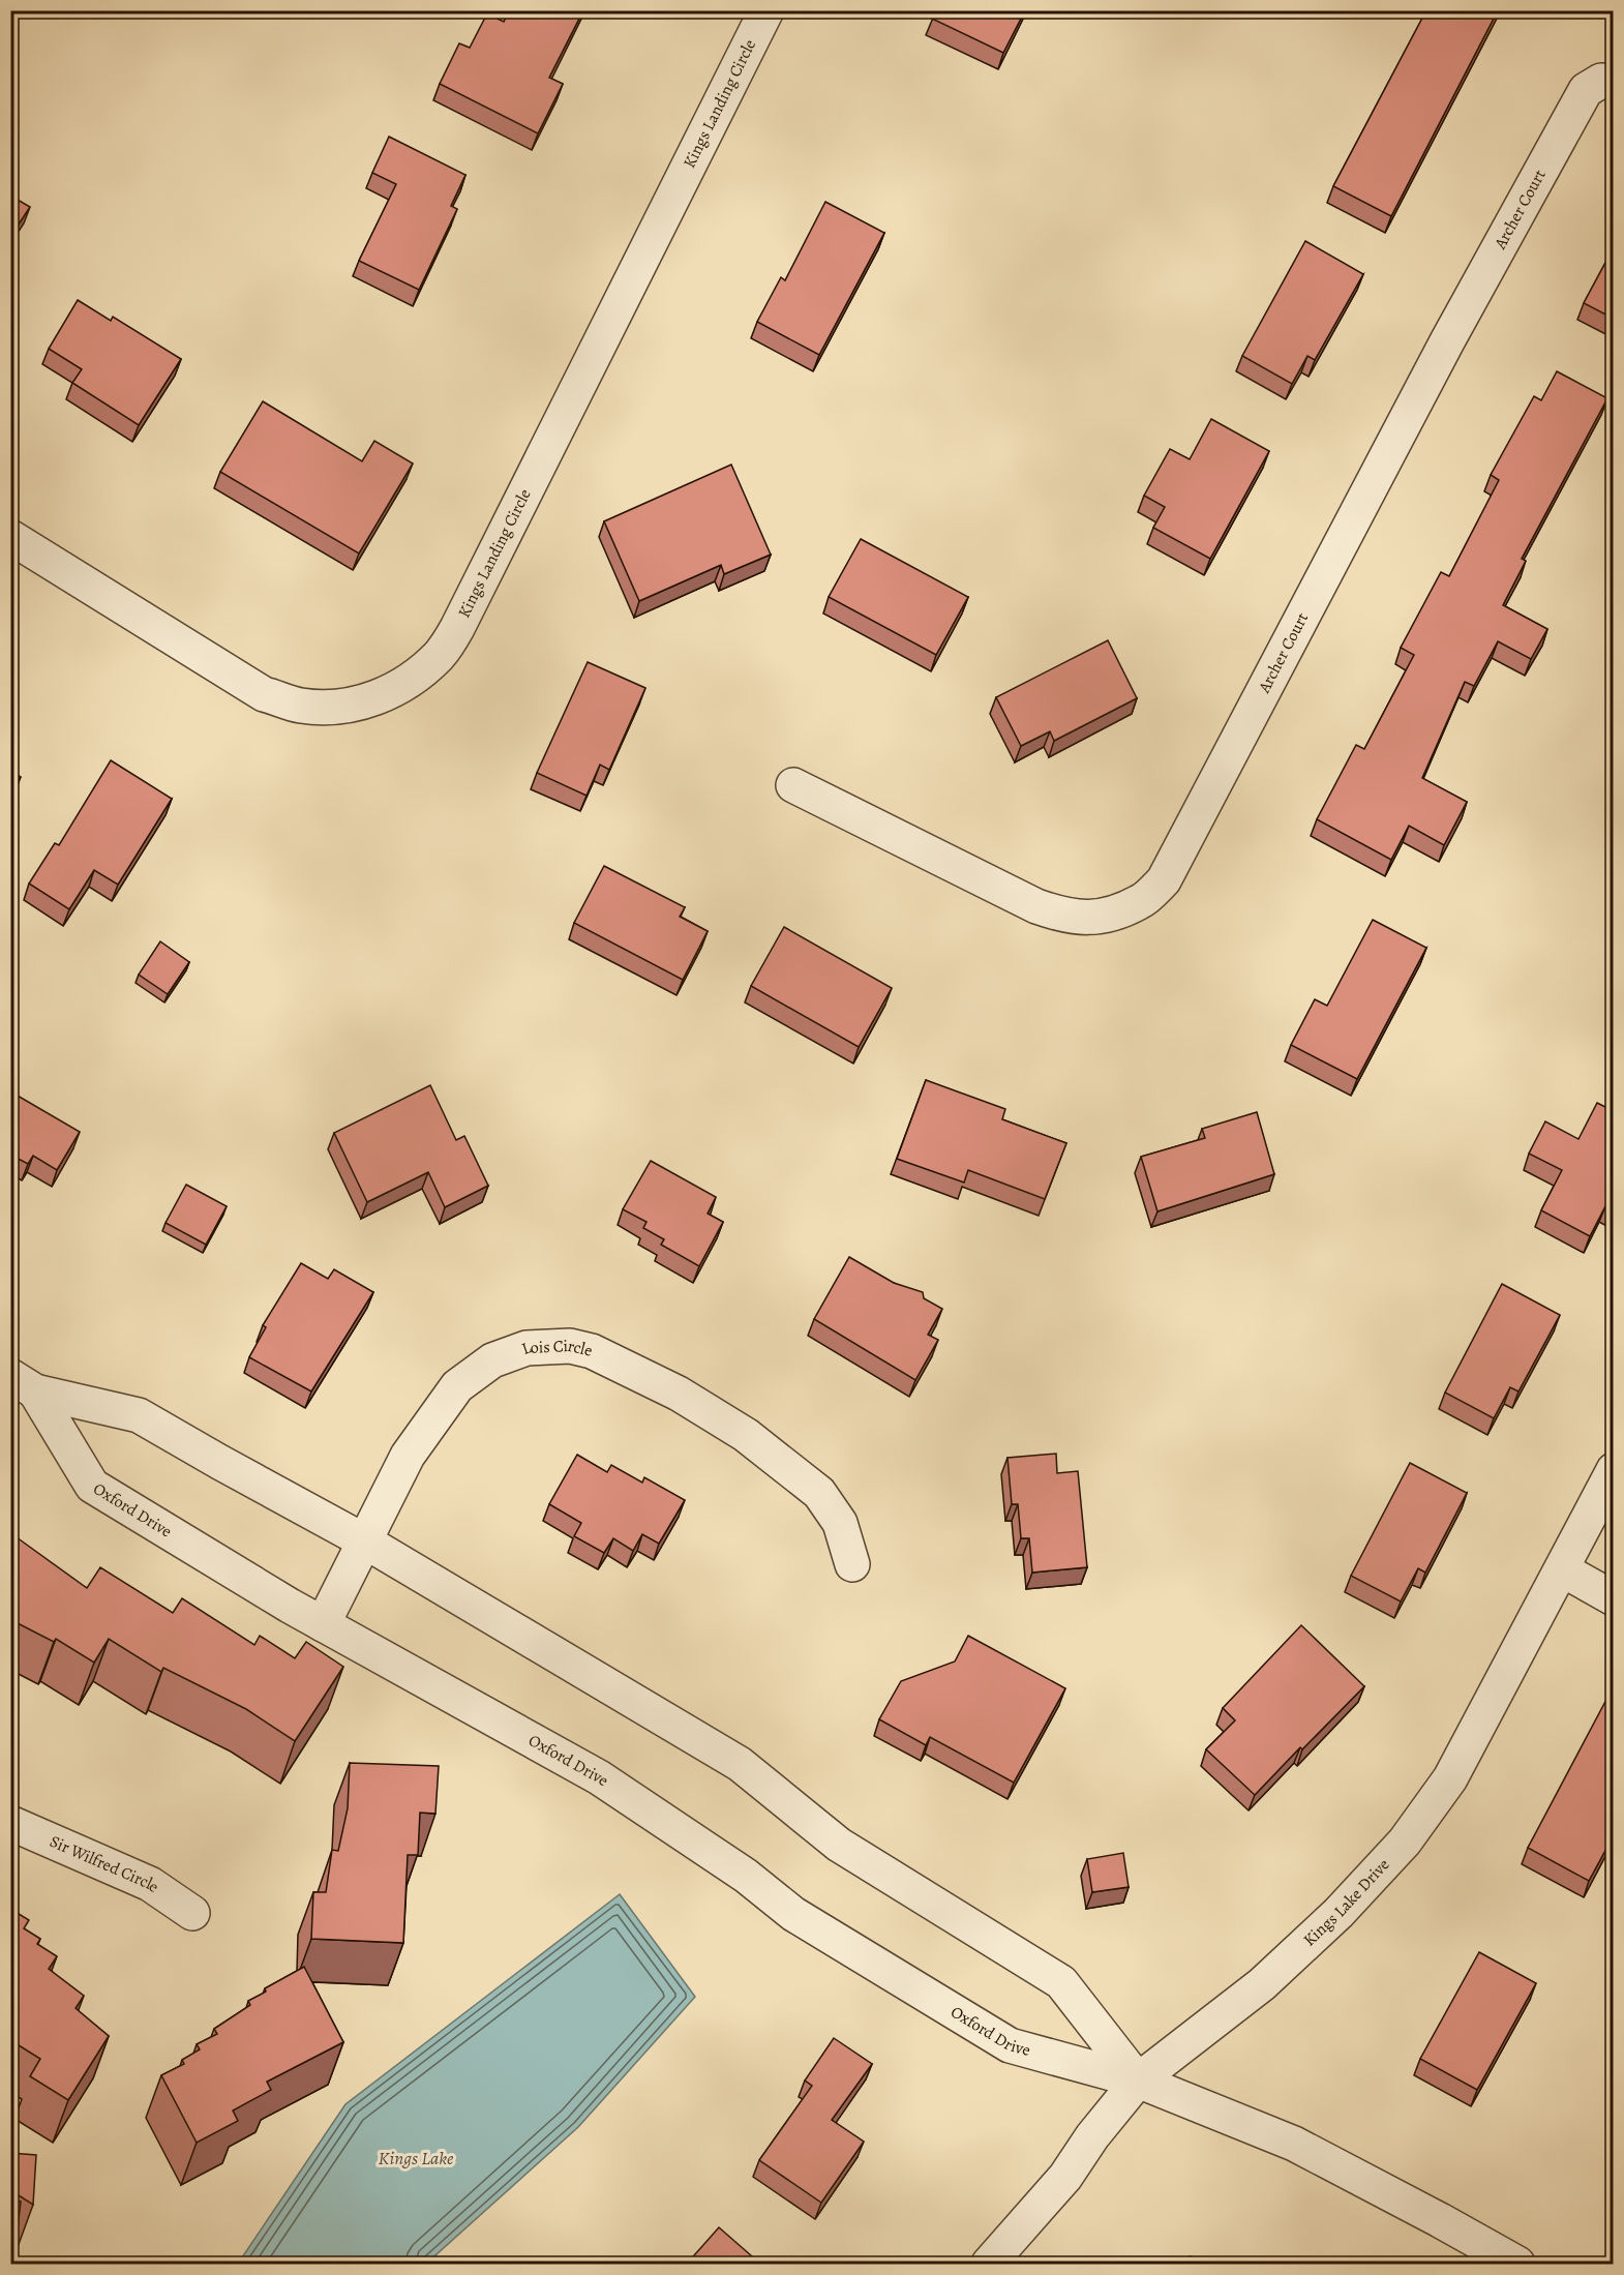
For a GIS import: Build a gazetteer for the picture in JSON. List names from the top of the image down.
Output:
{
  "streets": {
    "street": [
      "Kings Landing Circle",
      "Archer Court",
      "Lois Circle",
      "Oxford Drive",
      "Sir Wilfred Circle",
      "Kings Lake Drive"
    ]
  },
  "crossings": [
    ["Lois Circle", "Oxford Drive"],
    ["Oxford Drive", "Kings Lake Drive"]
  ],
  "water": ["Kings Lake"]
}
